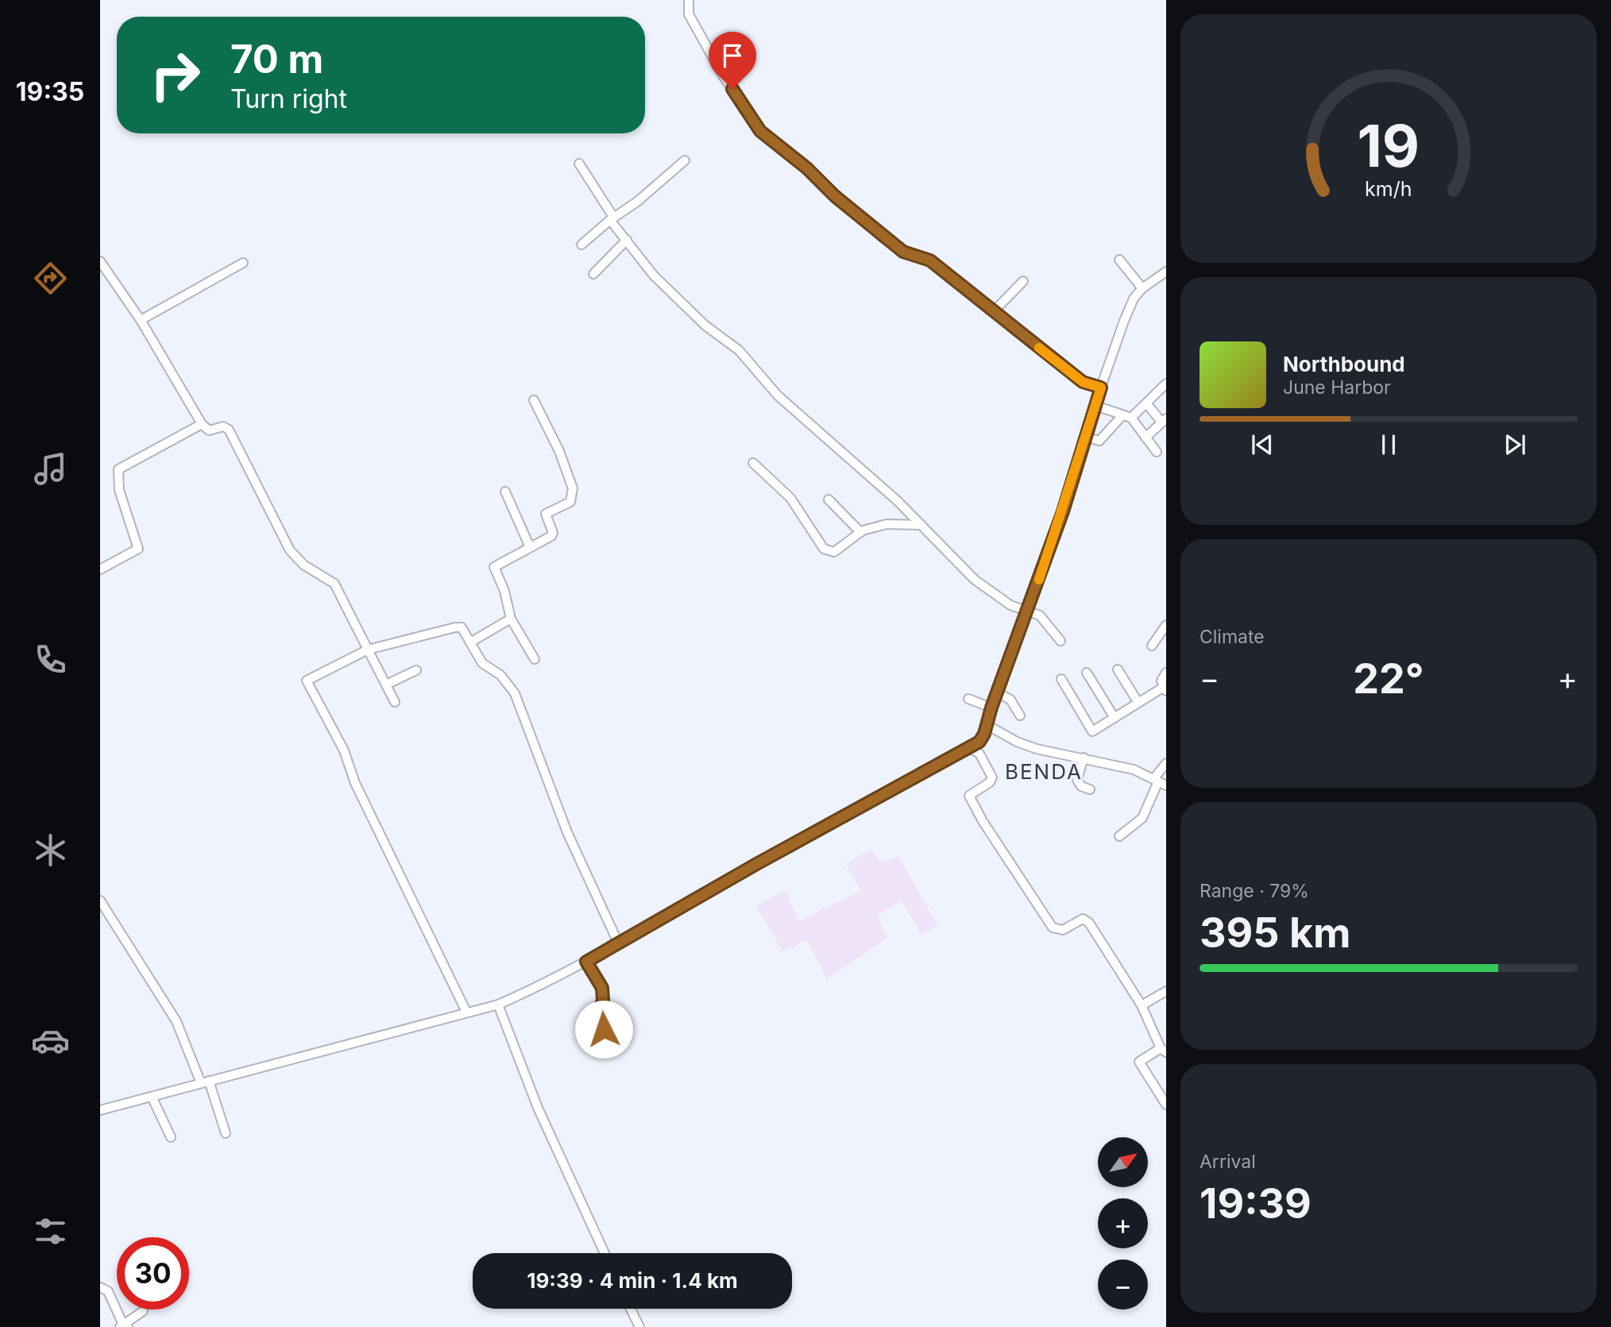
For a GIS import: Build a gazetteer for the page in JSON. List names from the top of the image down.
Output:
{
  "districts": ["BENDA"],
  "north": "top right",
  "page": {
    "tabs": "19:35",
    "turn": ["70 m", "Turn right"],
    "song": ["Northbound", "June Harbor"],
    "tile": [
      "Climate",
      ["Range · 79%", "395 km"],
      ["Arrival", "19:39"]
    ],
    "heat": ["−", "22°", "+"],
    "map_buttons": ["+", "−"],
    "limit": "30",
    "trip": "19:39 · 4 min · 1.4 km",
    "gauge": ["19", "km/h"]
  }
}
